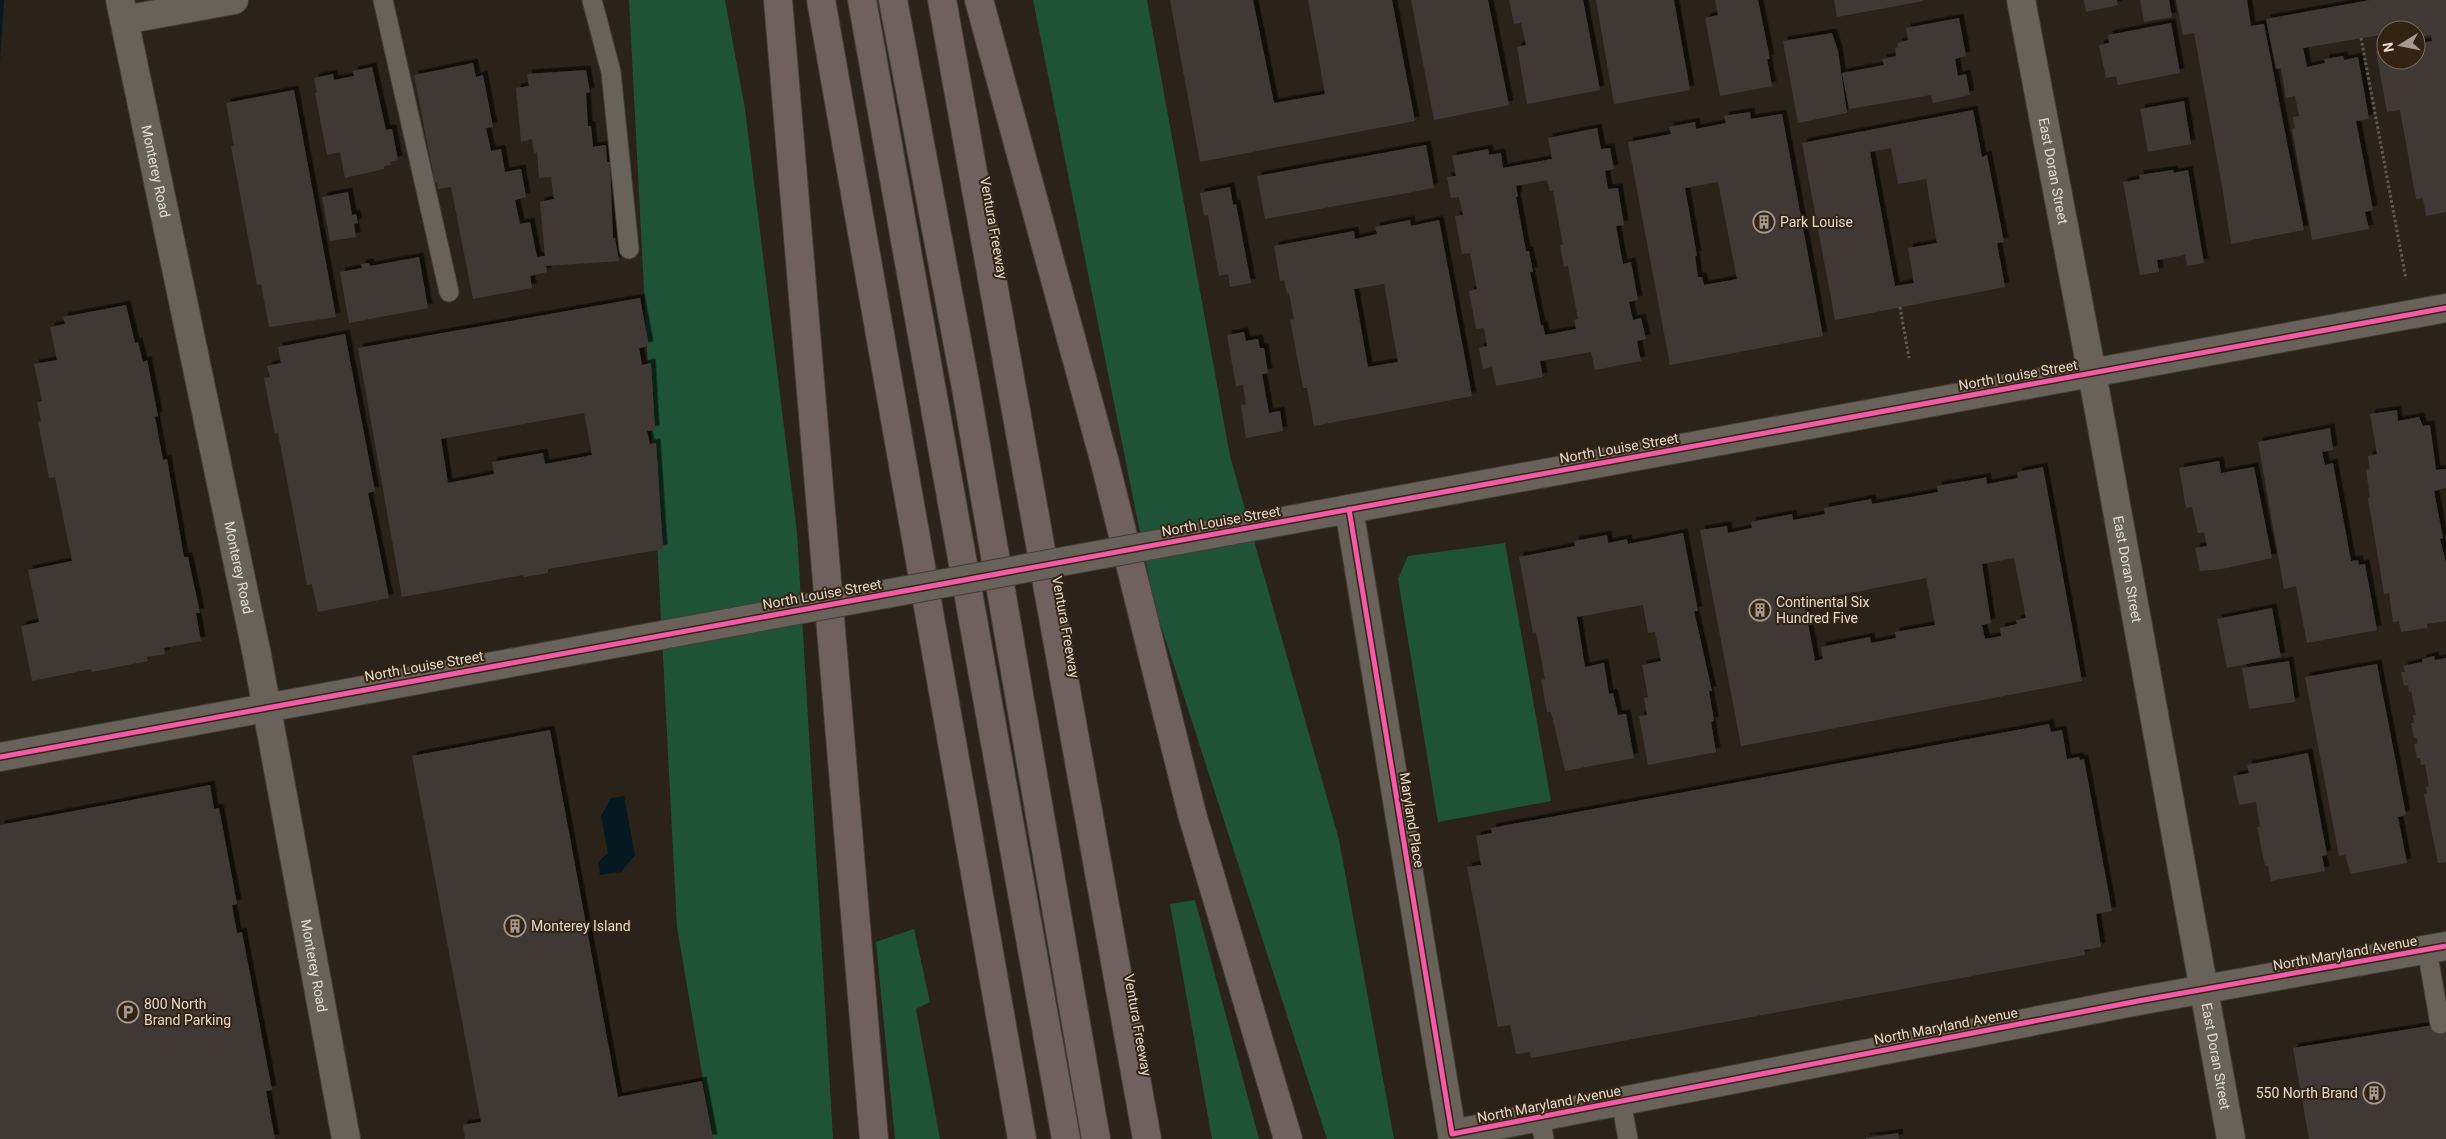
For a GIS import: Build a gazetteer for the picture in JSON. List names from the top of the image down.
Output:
{
  "streets": {
    "highway": ["Ventura Freeway"],
    "street": [
      "East Doran Street",
      "Monterey Road",
      "North Louise Street",
      "Maryland Place",
      "North Maryland Avenue"
    ]
  },
  "crossings": [
    ["East Doran Street", "North Louise Street"],
    ["East Doran Street", "North Maryland Avenue"],
    ["Monterey Road", "North Louise Street"],
    ["North Louise Street", "Maryland Place"],
    ["Maryland Place", "North Maryland Avenue"]
  ],
  "places": {
    "building": [
      "Park Louise",
      "Continental Six Hundred Five",
      "Monterey Island",
      "550 North Brand"
    ],
    "parking": ["800 North Brand Parking"]
  },
  "north": "left"
}
